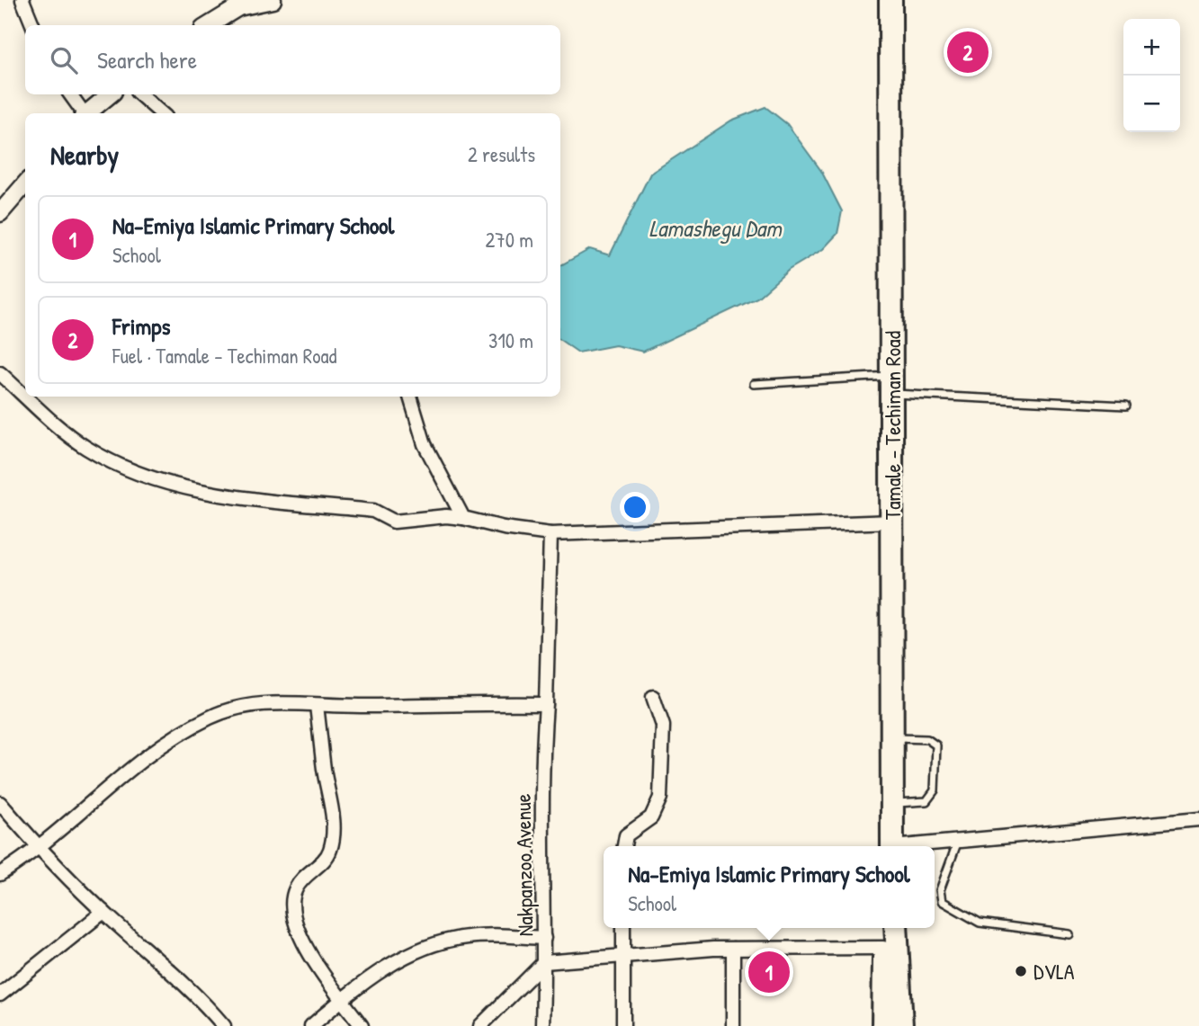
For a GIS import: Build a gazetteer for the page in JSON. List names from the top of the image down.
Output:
{
  "streets": {
    "highway": ["Tamale - Techiman Road"],
    "street": ["Nakpanzoo Avenue"]
  },
  "water": ["Lamashegu Dam"],
  "places": ["DVLA"],
  "page": {
    "map_buttons": ["+", "−"],
    "search": "Search here",
    "pins": ["2", "1"],
    "heading": ["Nearby", "2 results"],
    "list": [
      {
        "mark": "1",
        "name": "Na-Emiya Islamic Primary School",
        "note": "School",
        "value": "270 m"
      },
      {
        "mark": "2",
        "name": "Frimps",
        "note": "Fuel · Tamale - Techiman Road",
        "value": "310 m"
      }
    ],
    "popup": ["Na-Emiya Islamic Primary School", "School"]
  }
}
